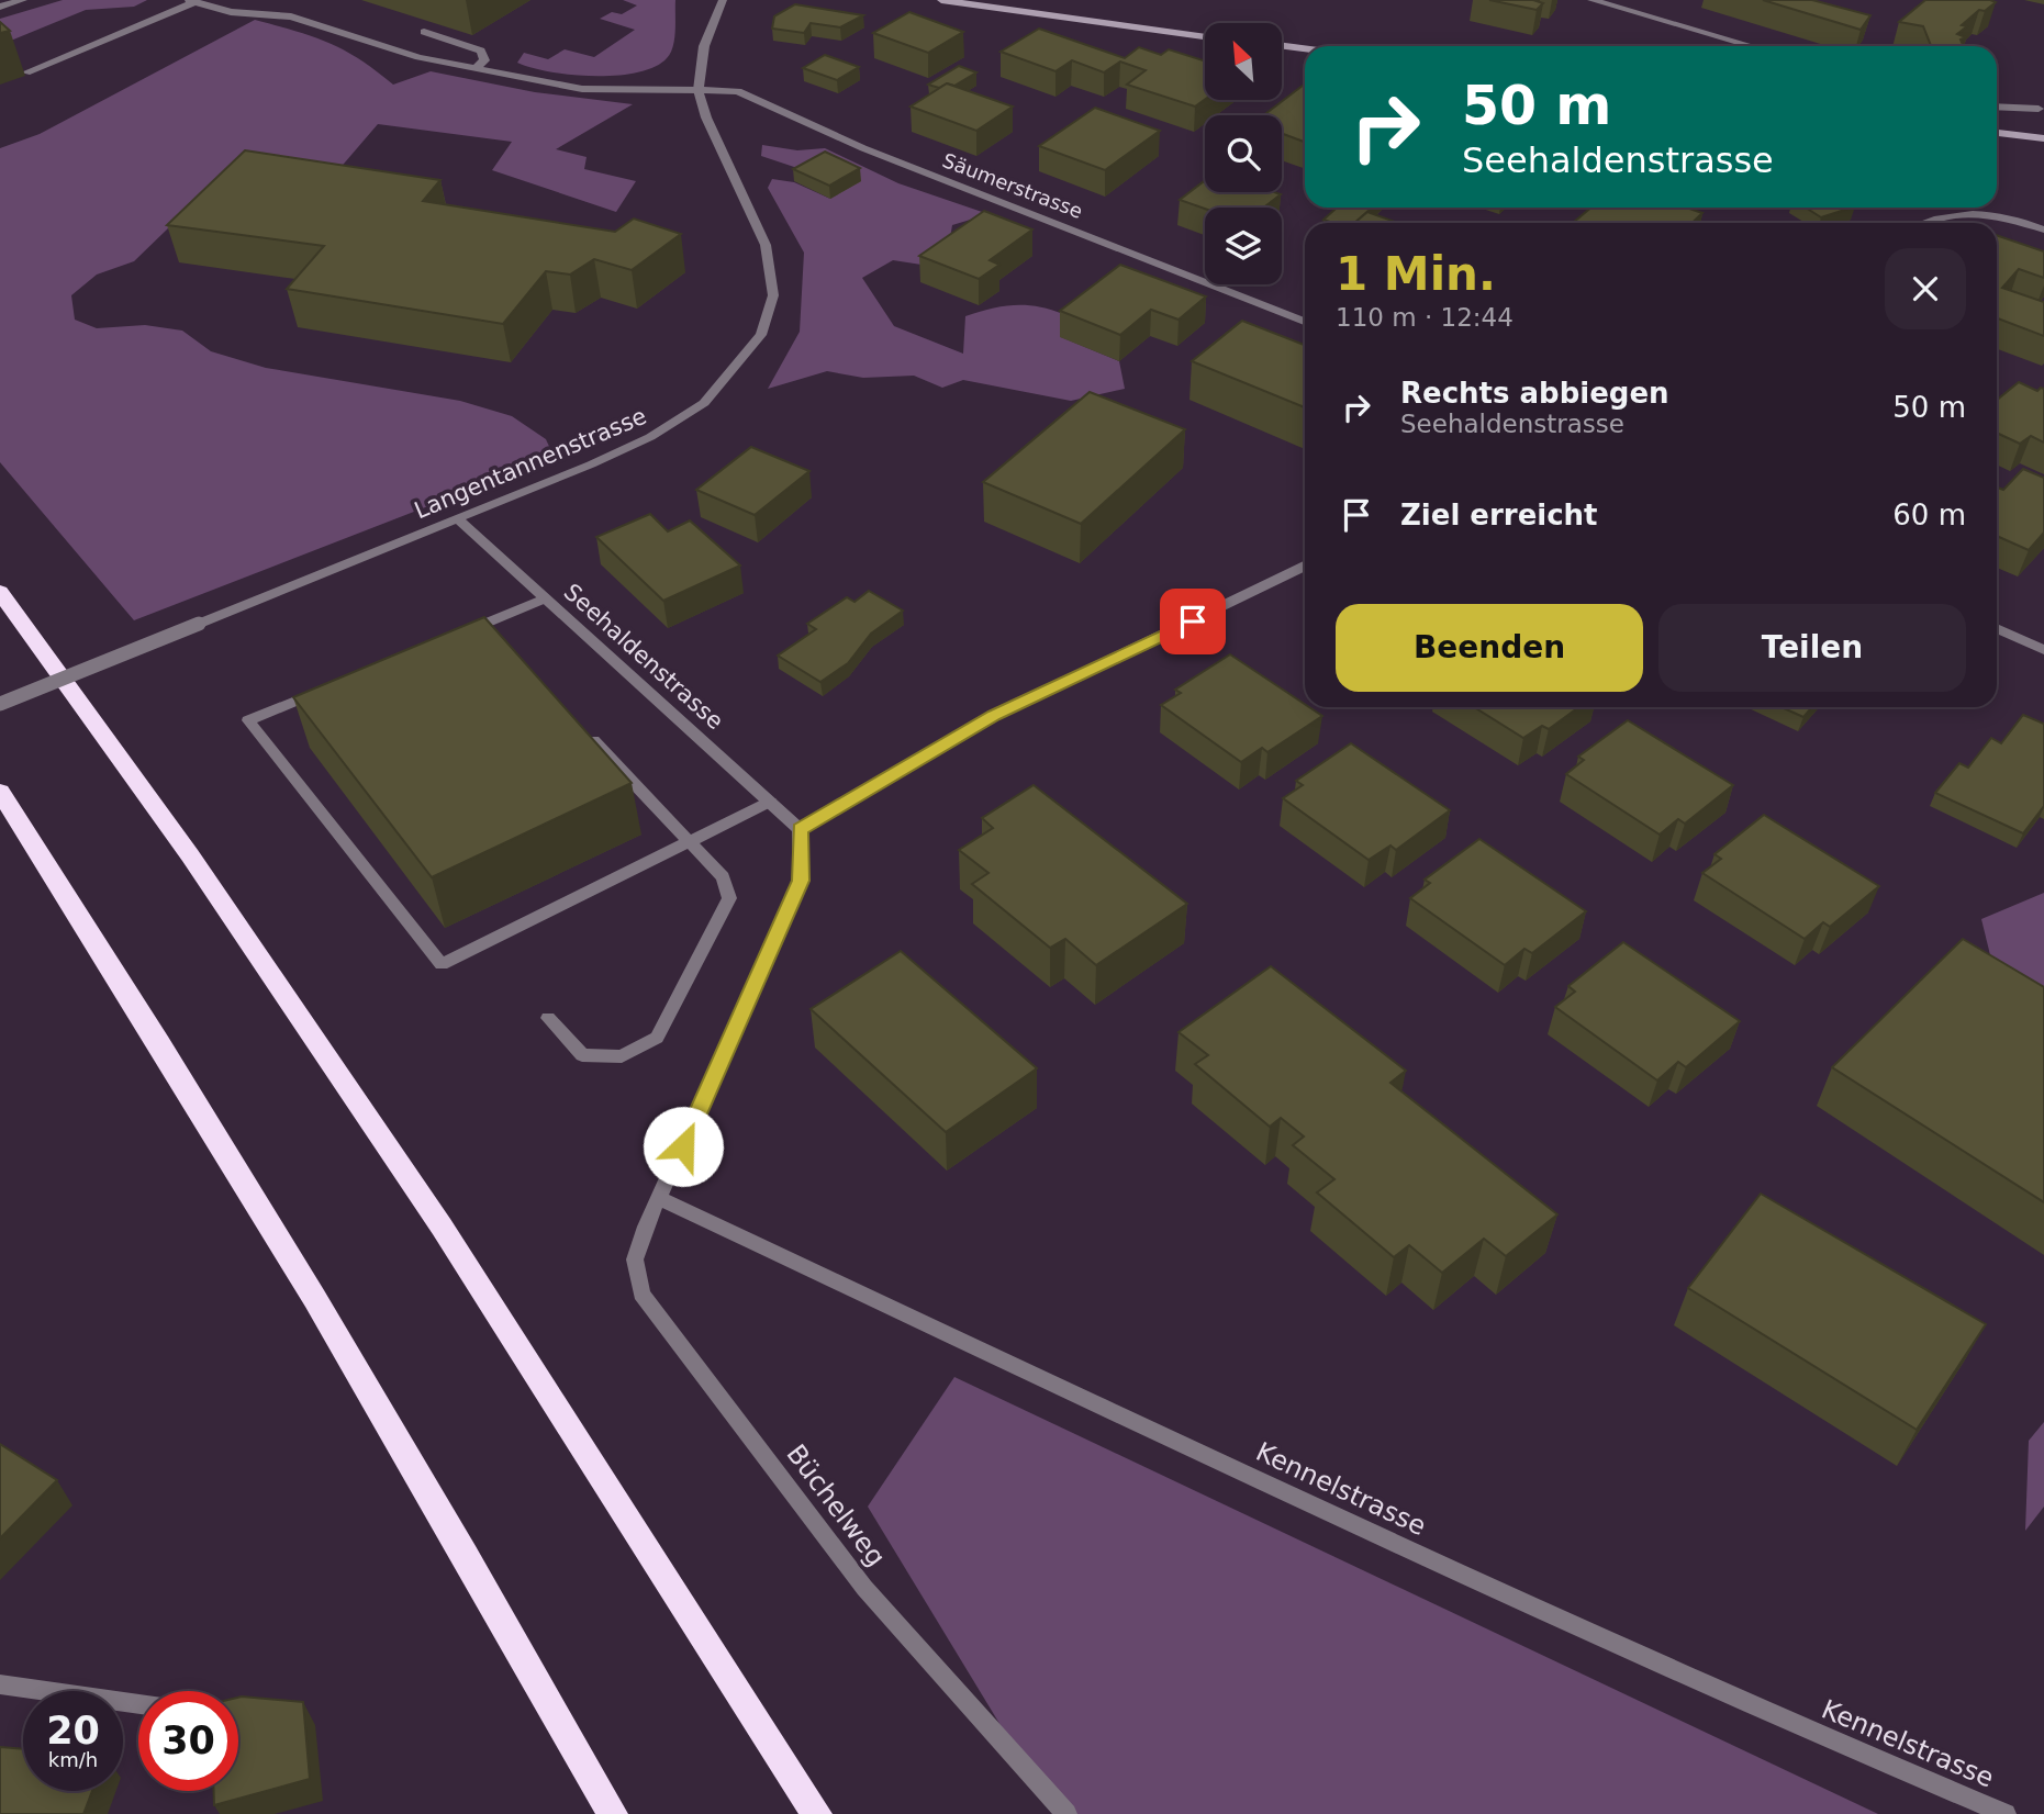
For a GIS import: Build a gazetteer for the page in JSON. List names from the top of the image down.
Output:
{
  "streets": {
    "street": [
      "Säumerstrasse",
      "Langentannenstrasse",
      "Seehaldenstrasse",
      "Kennelstrasse",
      "Büchelweg"
    ]
  },
  "crossings": [
    ["Säumerstrasse", "Langentannenstrasse"],
    ["Langentannenstrasse", "Seehaldenstrasse"],
    ["Kennelstrasse", "Büchelweg"]
  ],
  "north": "top left",
  "page": {
    "turn": ["50 m", "Seehaldenstrasse"],
    "heading": ["1 Min.", "110 m · 12:44"],
    "list": [
      {
        "name": "Rechts abbiegen",
        "note": "Seehaldenstrasse",
        "value": "50 m"
      },
      {
        "name": "Ziel erreicht",
        "value": "60 m"
      }
    ],
    "buttons": ["Beenden", "Teilen"],
    "speed": "20 km/h",
    "limit": "30"
  }
}
